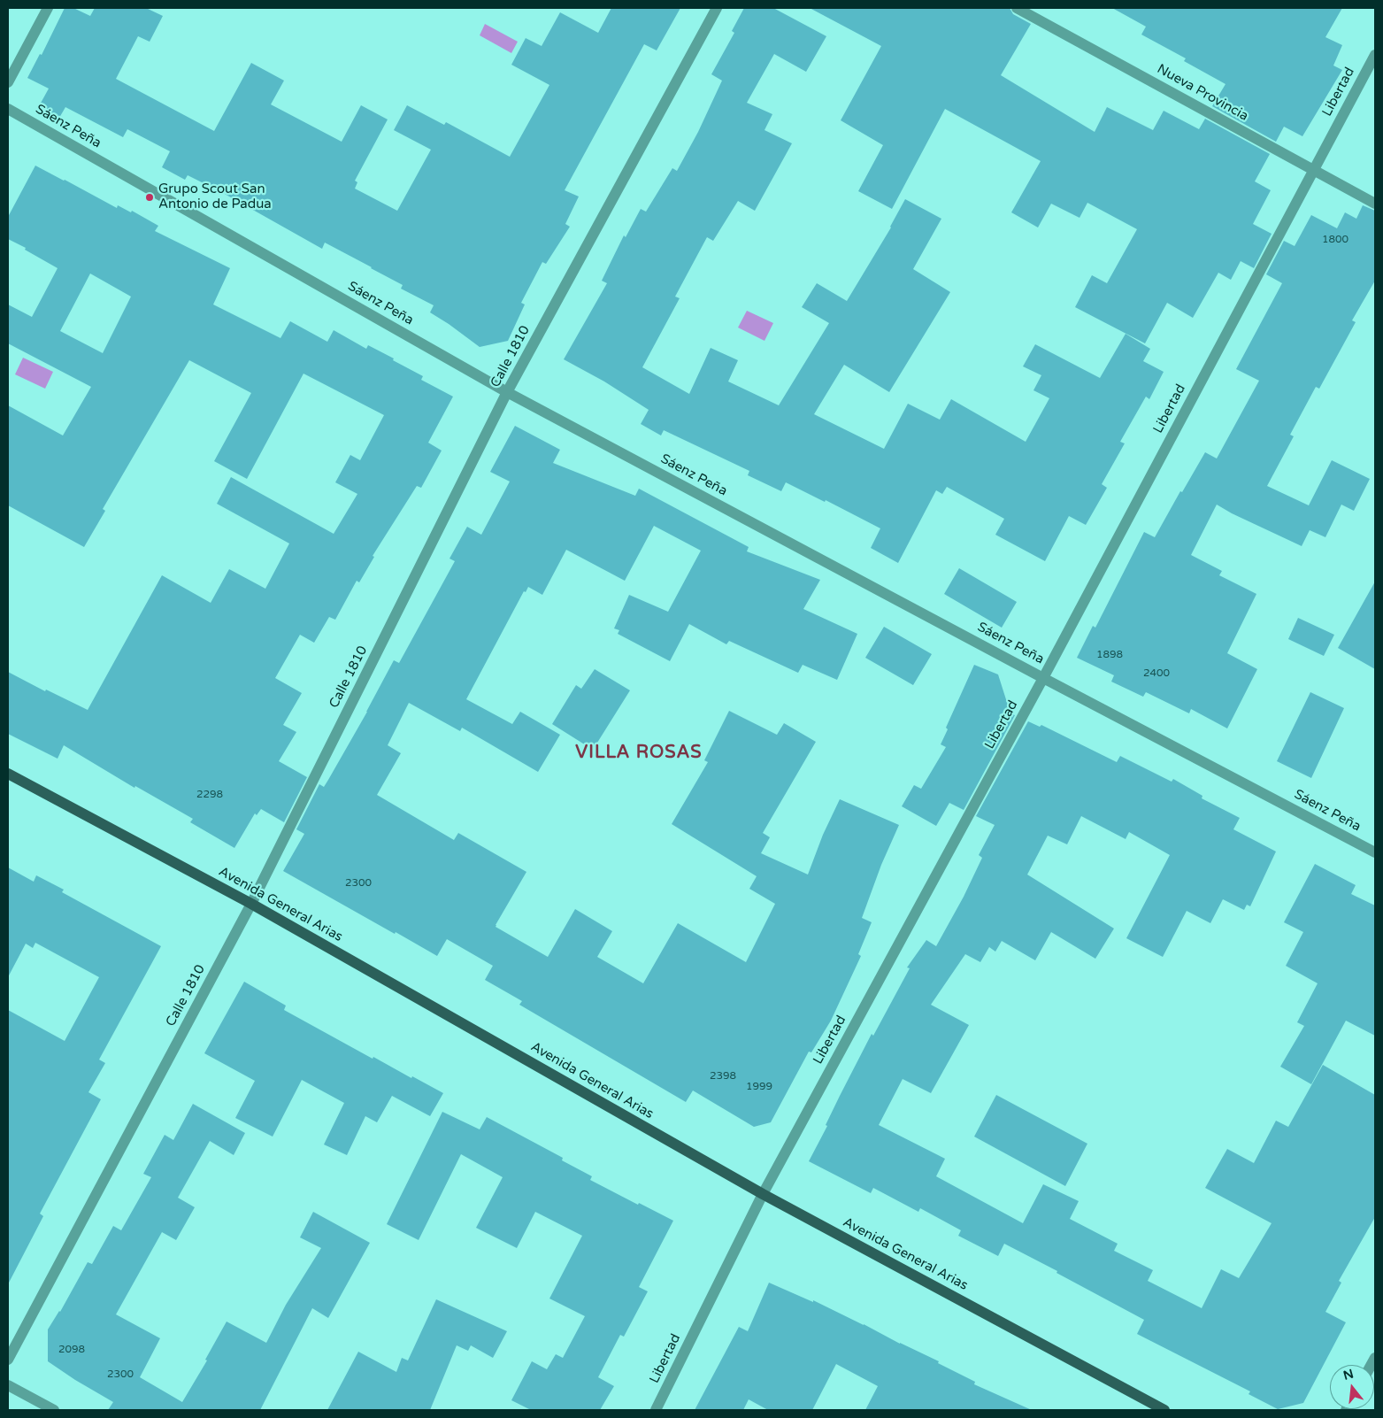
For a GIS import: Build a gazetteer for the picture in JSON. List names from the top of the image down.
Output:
{
  "streets": {
    "main road": ["Avenida General Arias"],
    "street": [
      "Libertad",
      "Nueva Provincia",
      "Sáenz Peña",
      "Calle 1810"
    ]
  },
  "crossings": [
    ["Libertad", "Nueva Provincia"],
    ["Libertad", "Sáenz Peña"],
    ["Libertad", "Avenida General Arias"],
    ["Sáenz Peña", "Calle 1810"],
    ["Calle 1810", "Avenida General Arias"]
  ],
  "districts": ["VILLA ROSAS"],
  "places": ["Grupo Scout San Antonio de Padua"],
  "house_numbers": [
    "1800",
    "1898",
    "2400",
    "2298",
    "2300",
    "2398",
    "1999",
    "2098",
    "2300"
  ],
  "north": "top"
}
